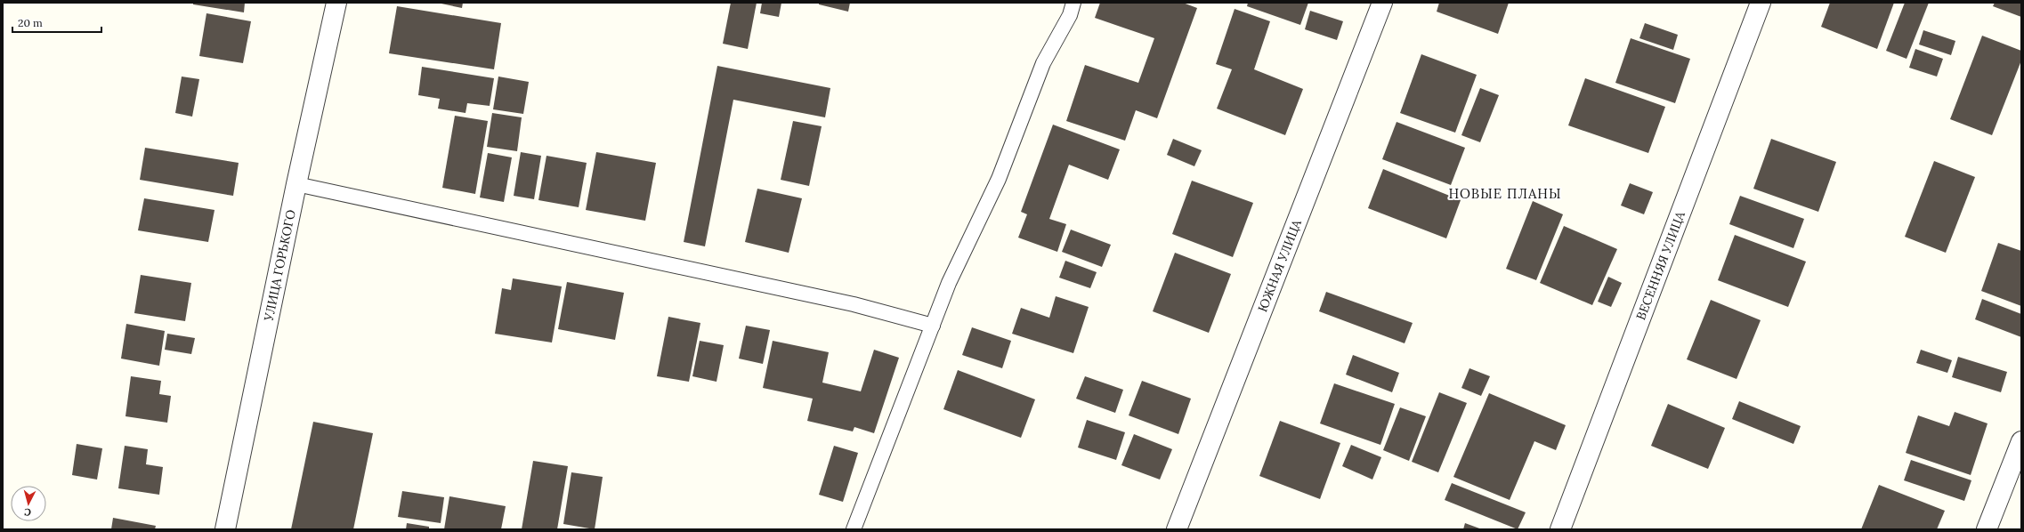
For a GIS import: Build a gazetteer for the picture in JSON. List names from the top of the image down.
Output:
{
  "streets": {
    "street": ["УЛИЦА ГОРЬКОГО", "ЮЖНАЯ УЛИЦА", "ВЕСЕННЯЯ УЛИЦА"]
  },
  "districts": ["НОВЫЕ ПЛАНЫ"],
  "scale_bar": "20 m",
  "north": "bottom"
}
